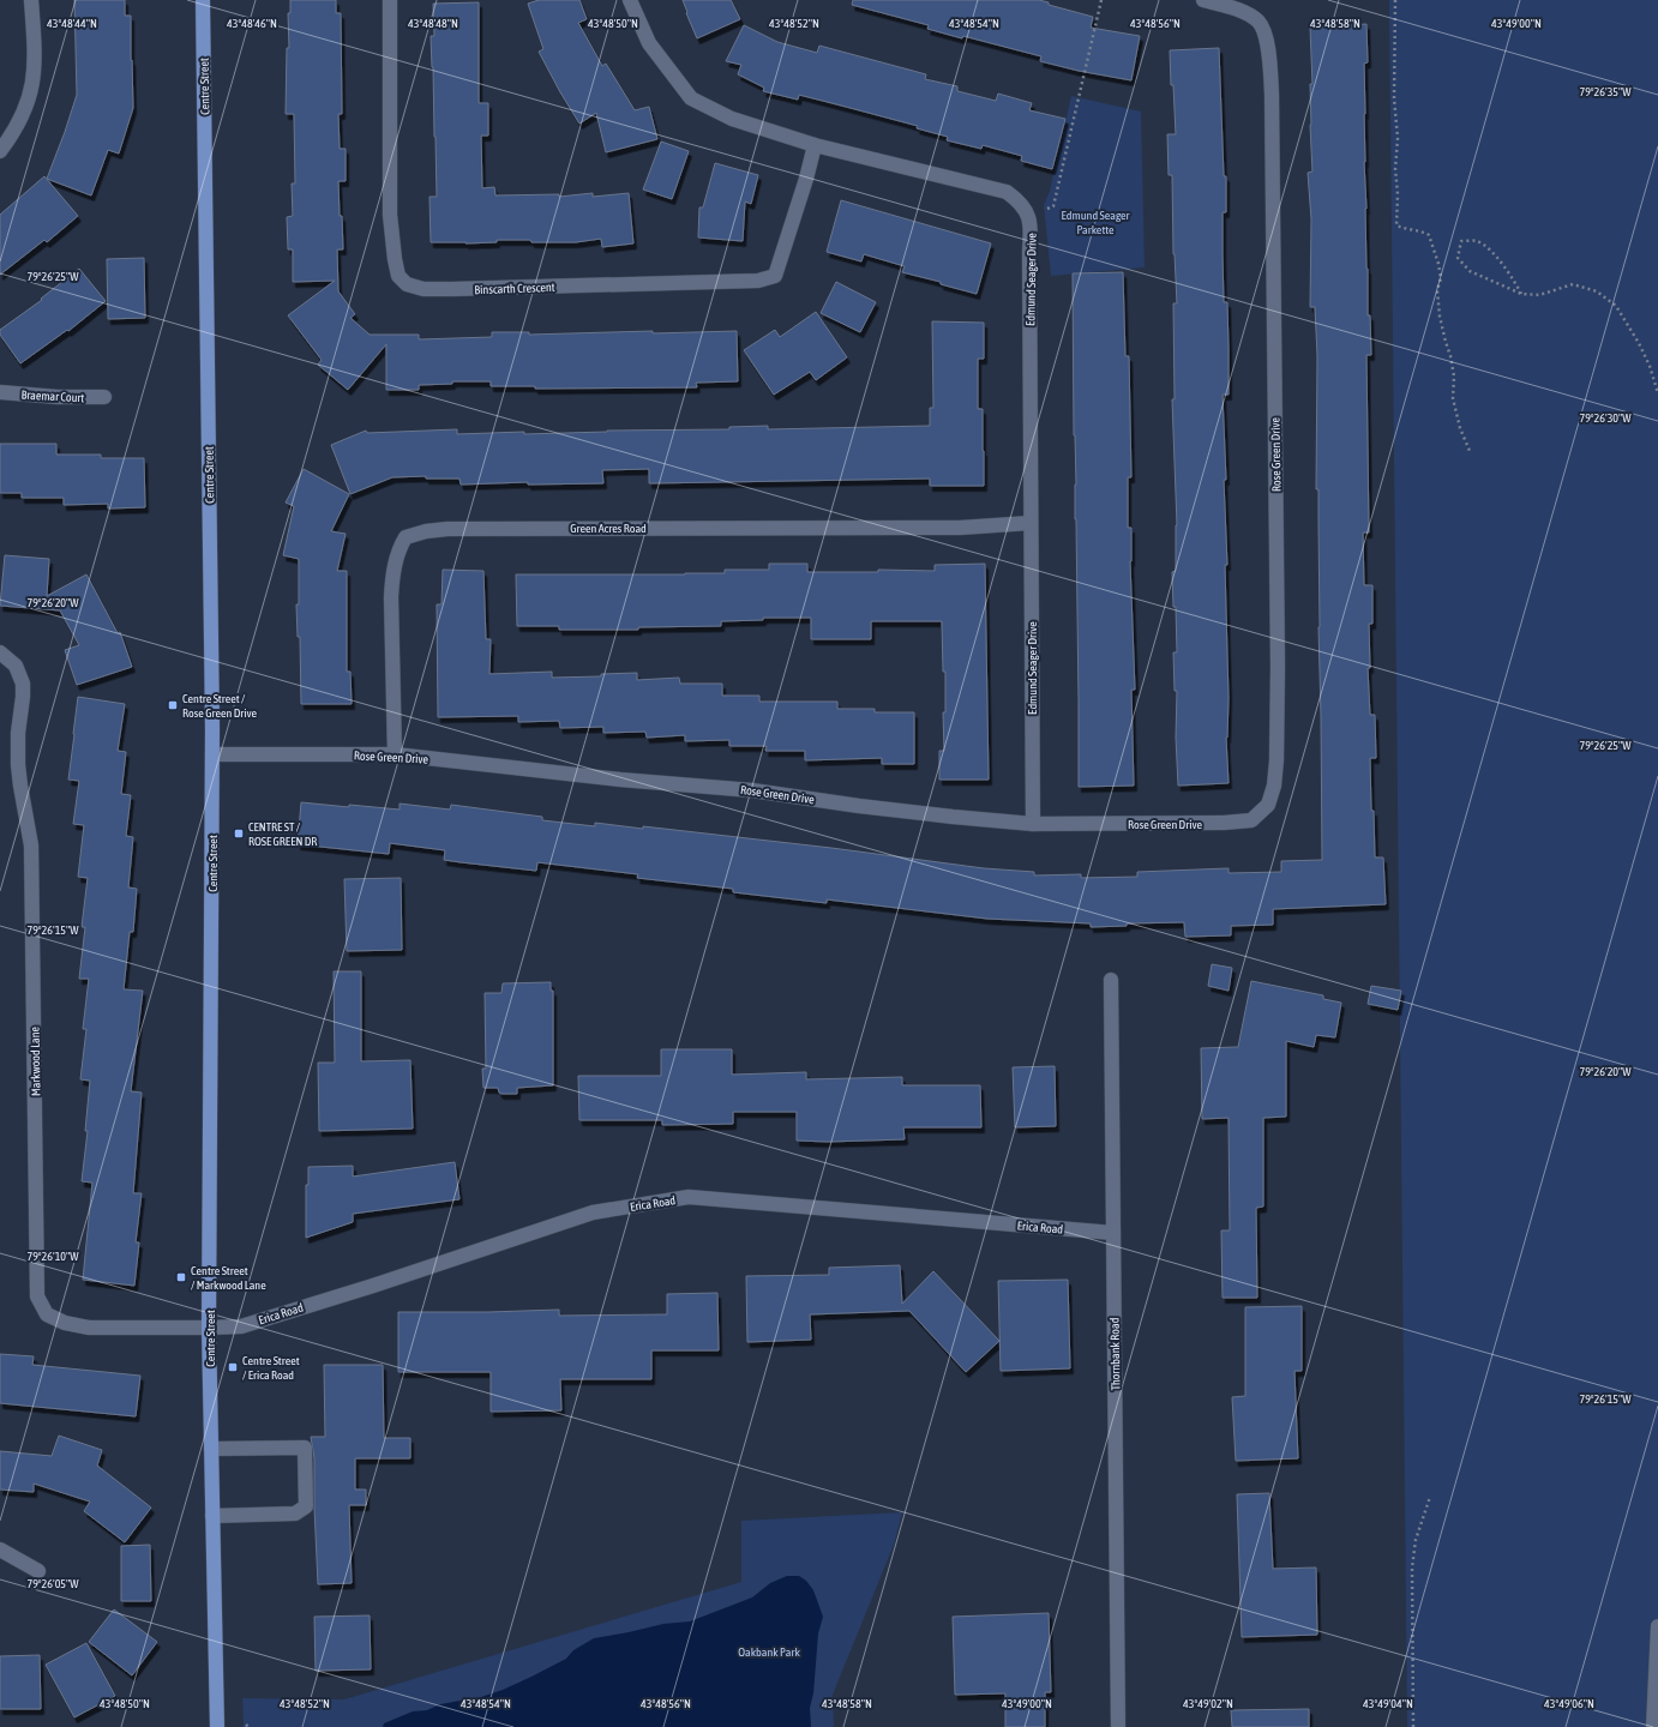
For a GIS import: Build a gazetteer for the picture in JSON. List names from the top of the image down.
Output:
{
  "streets": {
    "main road": ["Centre Street"],
    "street": [
      "Edmund Seager Drive",
      "Binscarth Crescent",
      "Braemar Court",
      "Rose Green Drive",
      "Green Acres Road",
      "Markwood Lane",
      "Erica Road",
      "Thornbank Road"
    ]
  },
  "crossings": [
    ["Centre Street", "Rose Green Drive"],
    ["Centre Street", "Markwood Lane"],
    ["Centre Street", "Erica Road"],
    ["Edmund Seager Drive", "Binscarth Crescent"],
    ["Edmund Seager Drive", "Rose Green Drive"],
    ["Edmund Seager Drive", "Green Acres Road"],
    ["Rose Green Drive", "Green Acres Road"],
    ["Markwood Lane", "Erica Road"],
    ["Erica Road", "Thornbank Road"]
  ],
  "parks": ["Edmund Seager Parkette", "Oakbank Park"],
  "places": {
    "transit": [
      "Centre Street / Rose Green Drive",
      "CENTRE ST / ROSE GREEN DR",
      "Centre Street / Markwood Lane",
      "Centre Street / Erica Road"
    ]
  },
  "coordinates": [
    "43°48'44\"N",
    "43°48'46\"N",
    "43°48'48\"N",
    "43°48'50\"N",
    "43°48'52\"N",
    "43°48'54\"N",
    "43°48'56\"N",
    "43°48'58\"N",
    "43°49'00\"N",
    "79°26'35\"W",
    "79°26'25\"W",
    "79°26'30\"W",
    "79°26'20\"W",
    "79°26'15\"W",
    "79°26'10\"W",
    "79°26'05\"W",
    "43°49'02\"N",
    "43°49'04\"N",
    "43°49'06\"N"
  ]
}
